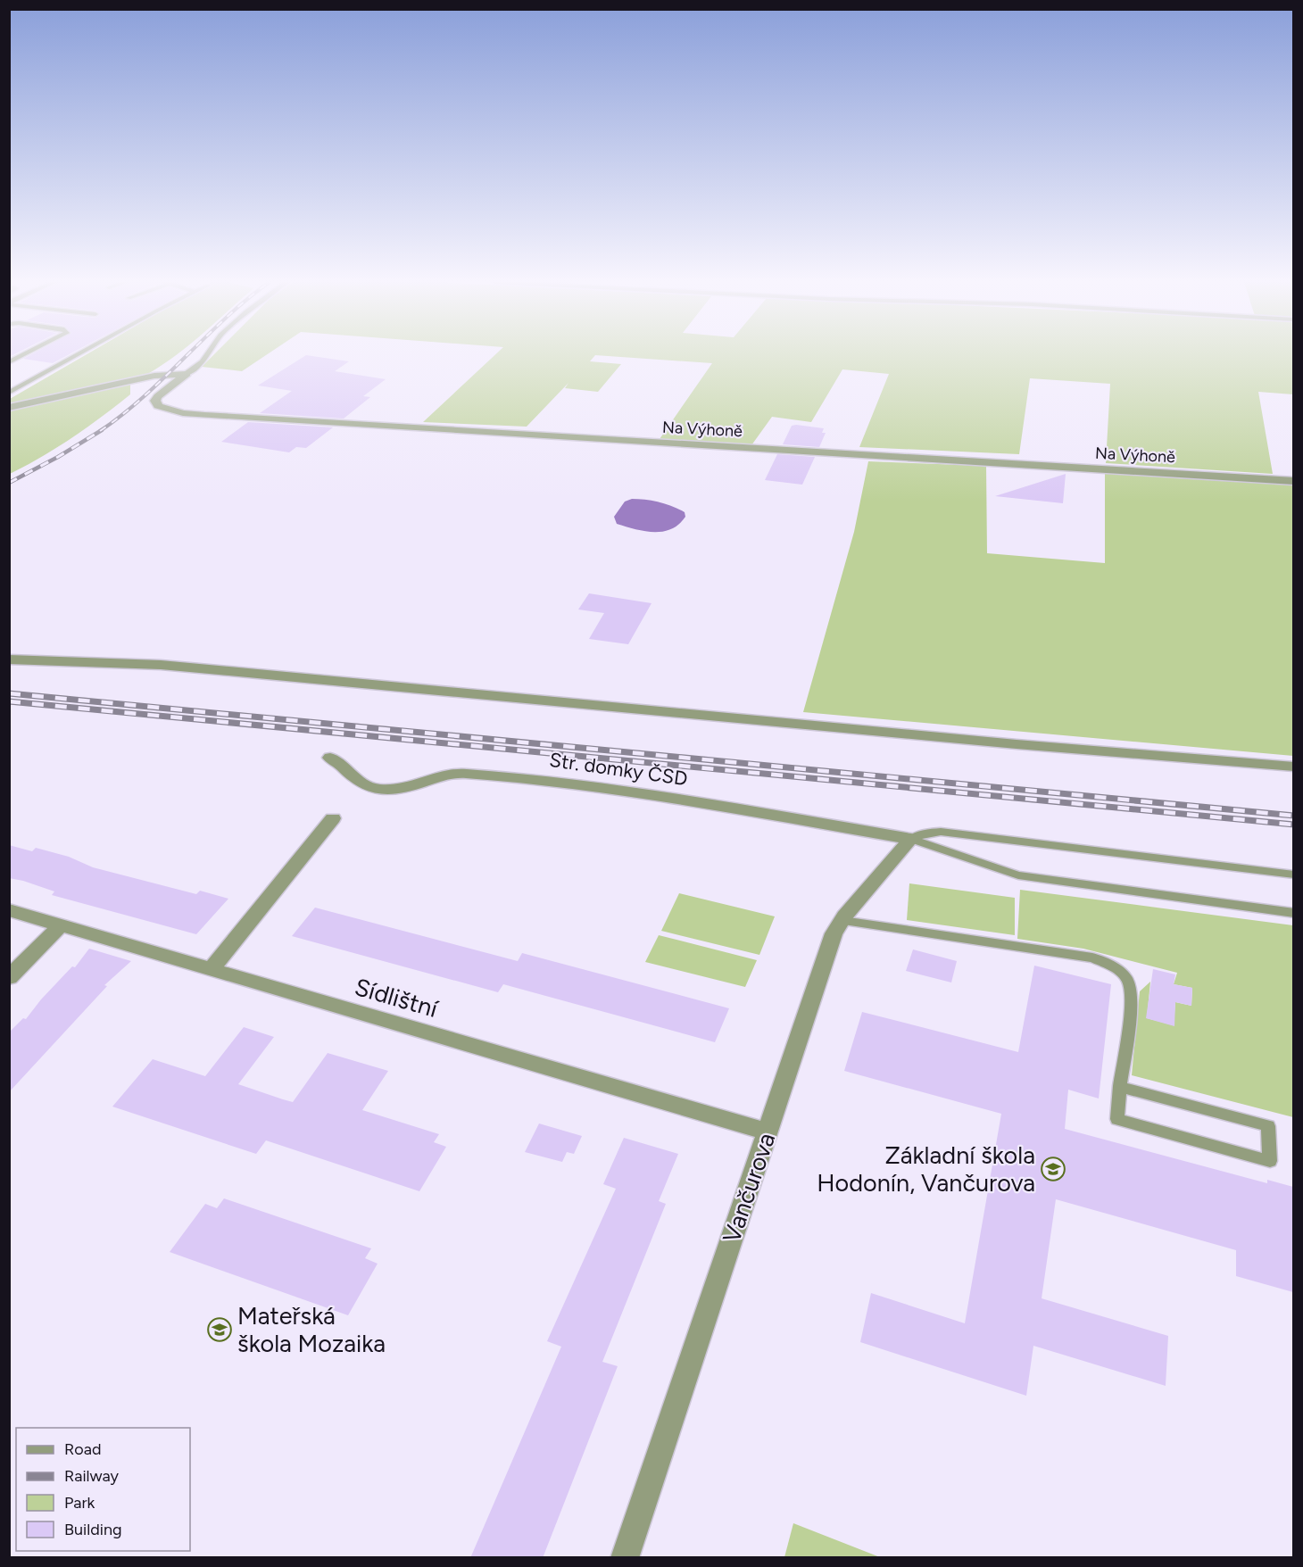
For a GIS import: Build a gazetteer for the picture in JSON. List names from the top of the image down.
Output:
{
  "streets": {
    "street": [
      "Na Výhoně",
      "Str. domky ČSD",
      "Sídlištní",
      "Vančurova"
    ]
  },
  "crossings": [
    ["Str. domky ČSD", "Vančurova"],
    ["Sídlištní", "Vančurova"]
  ],
  "places": {
    "school or university": ["Základní škola Hodonín, Vančurova", "Mateřská škola Mozaika"]
  },
  "legend": [
    "Road",
    "Railway",
    "Park",
    "Building"
  ]
}
